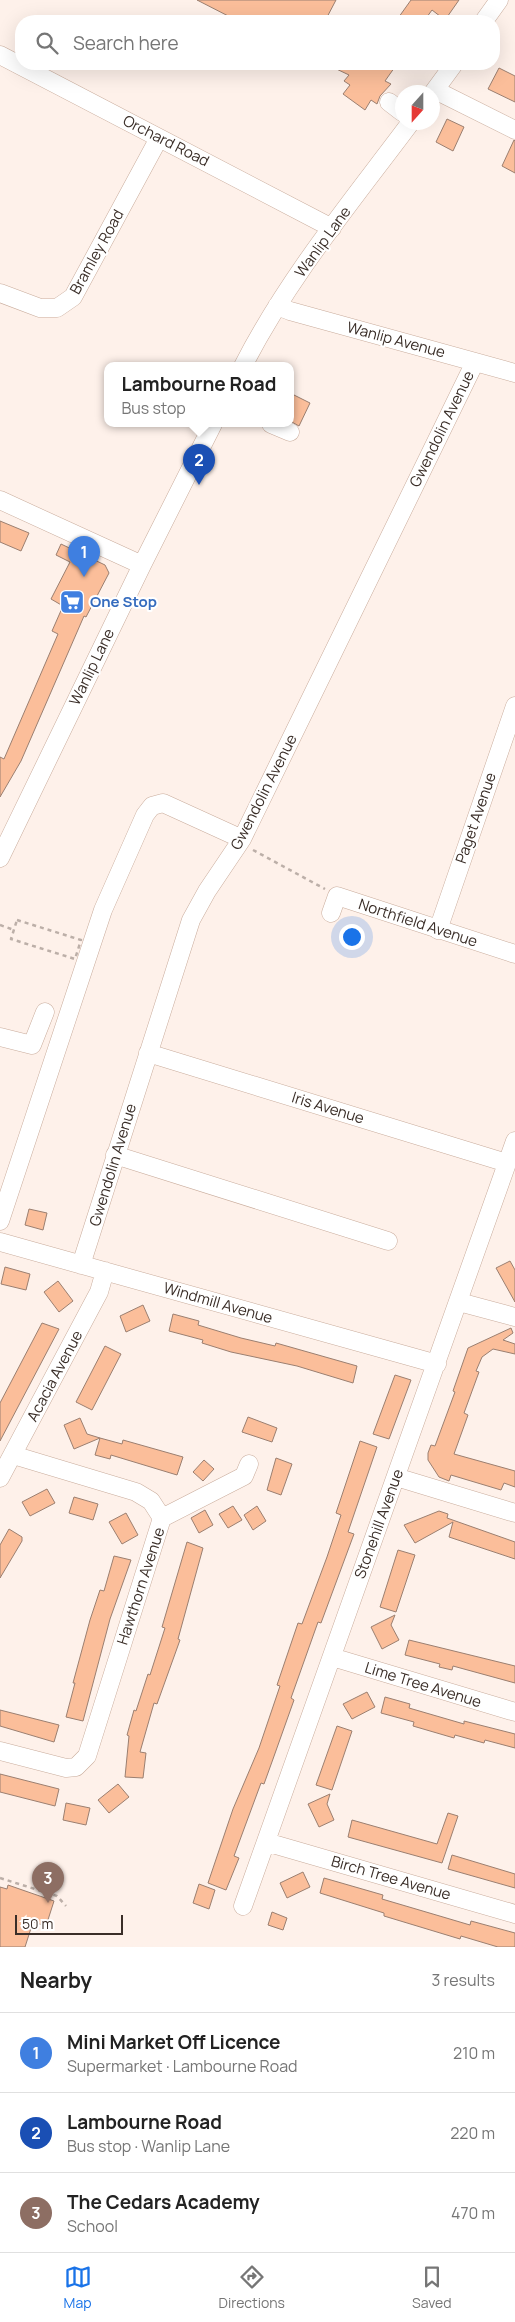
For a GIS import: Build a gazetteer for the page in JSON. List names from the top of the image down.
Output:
{
  "streets": {
    "street": [
      "Orchard Road",
      "Wanlip Lane",
      "Bramley Road",
      "Wanlip Avenue",
      "Gwendolin Avenue",
      "Paget Avenue",
      "Northfield Avenue",
      "Iris Avenue",
      "Windmill Avenue",
      "Acacia Avenue",
      "Stonehill Avenue",
      "Hawthorn Avenue",
      "Lime Tree Avenue",
      "Birch Tree Avenue"
    ]
  },
  "crossings": [
    ["Orchard Road", "Wanlip Lane"],
    ["Orchard Road", "Bramley Road"],
    ["Wanlip Lane", "Wanlip Avenue"],
    ["Wanlip Avenue", "Gwendolin Avenue"],
    ["Gwendolin Avenue", "Iris Avenue"],
    ["Gwendolin Avenue", "Windmill Avenue"],
    ["Paget Avenue", "Northfield Avenue"],
    ["Iris Avenue", "Stonehill Avenue"],
    ["Windmill Avenue", "Acacia Avenue"],
    ["Windmill Avenue", "Stonehill Avenue"],
    ["Acacia Avenue", "Hawthorn Avenue"],
    ["Stonehill Avenue", "Lime Tree Avenue"],
    ["Stonehill Avenue", "Birch Tree Avenue"]
  ],
  "places": {
    "supermarket": ["One Stop"]
  },
  "scale_bar": "50 m",
  "north": "bottom",
  "page": {
    "search": "Search here",
    "popup": ["Lambourne Road", "Bus stop"],
    "pins": ["2", "1", "3"],
    "scale": "50 m",
    "heading": ["Nearby", "3 results"],
    "list": [
      {
        "mark": "1",
        "name": "Mini Market Off Licence",
        "note": "Supermarket · Lambourne Road",
        "value": "210 m"
      },
      {
        "mark": "2",
        "name": "Lambourne Road",
        "note": "Bus stop · Wanlip Lane",
        "value": "220 m"
      },
      {
        "mark": "3",
        "name": "The Cedars Academy",
        "note": "School",
        "value": "470 m"
      }
    ],
    "nav": ["Map", "Directions", "Saved"]
  }
}
